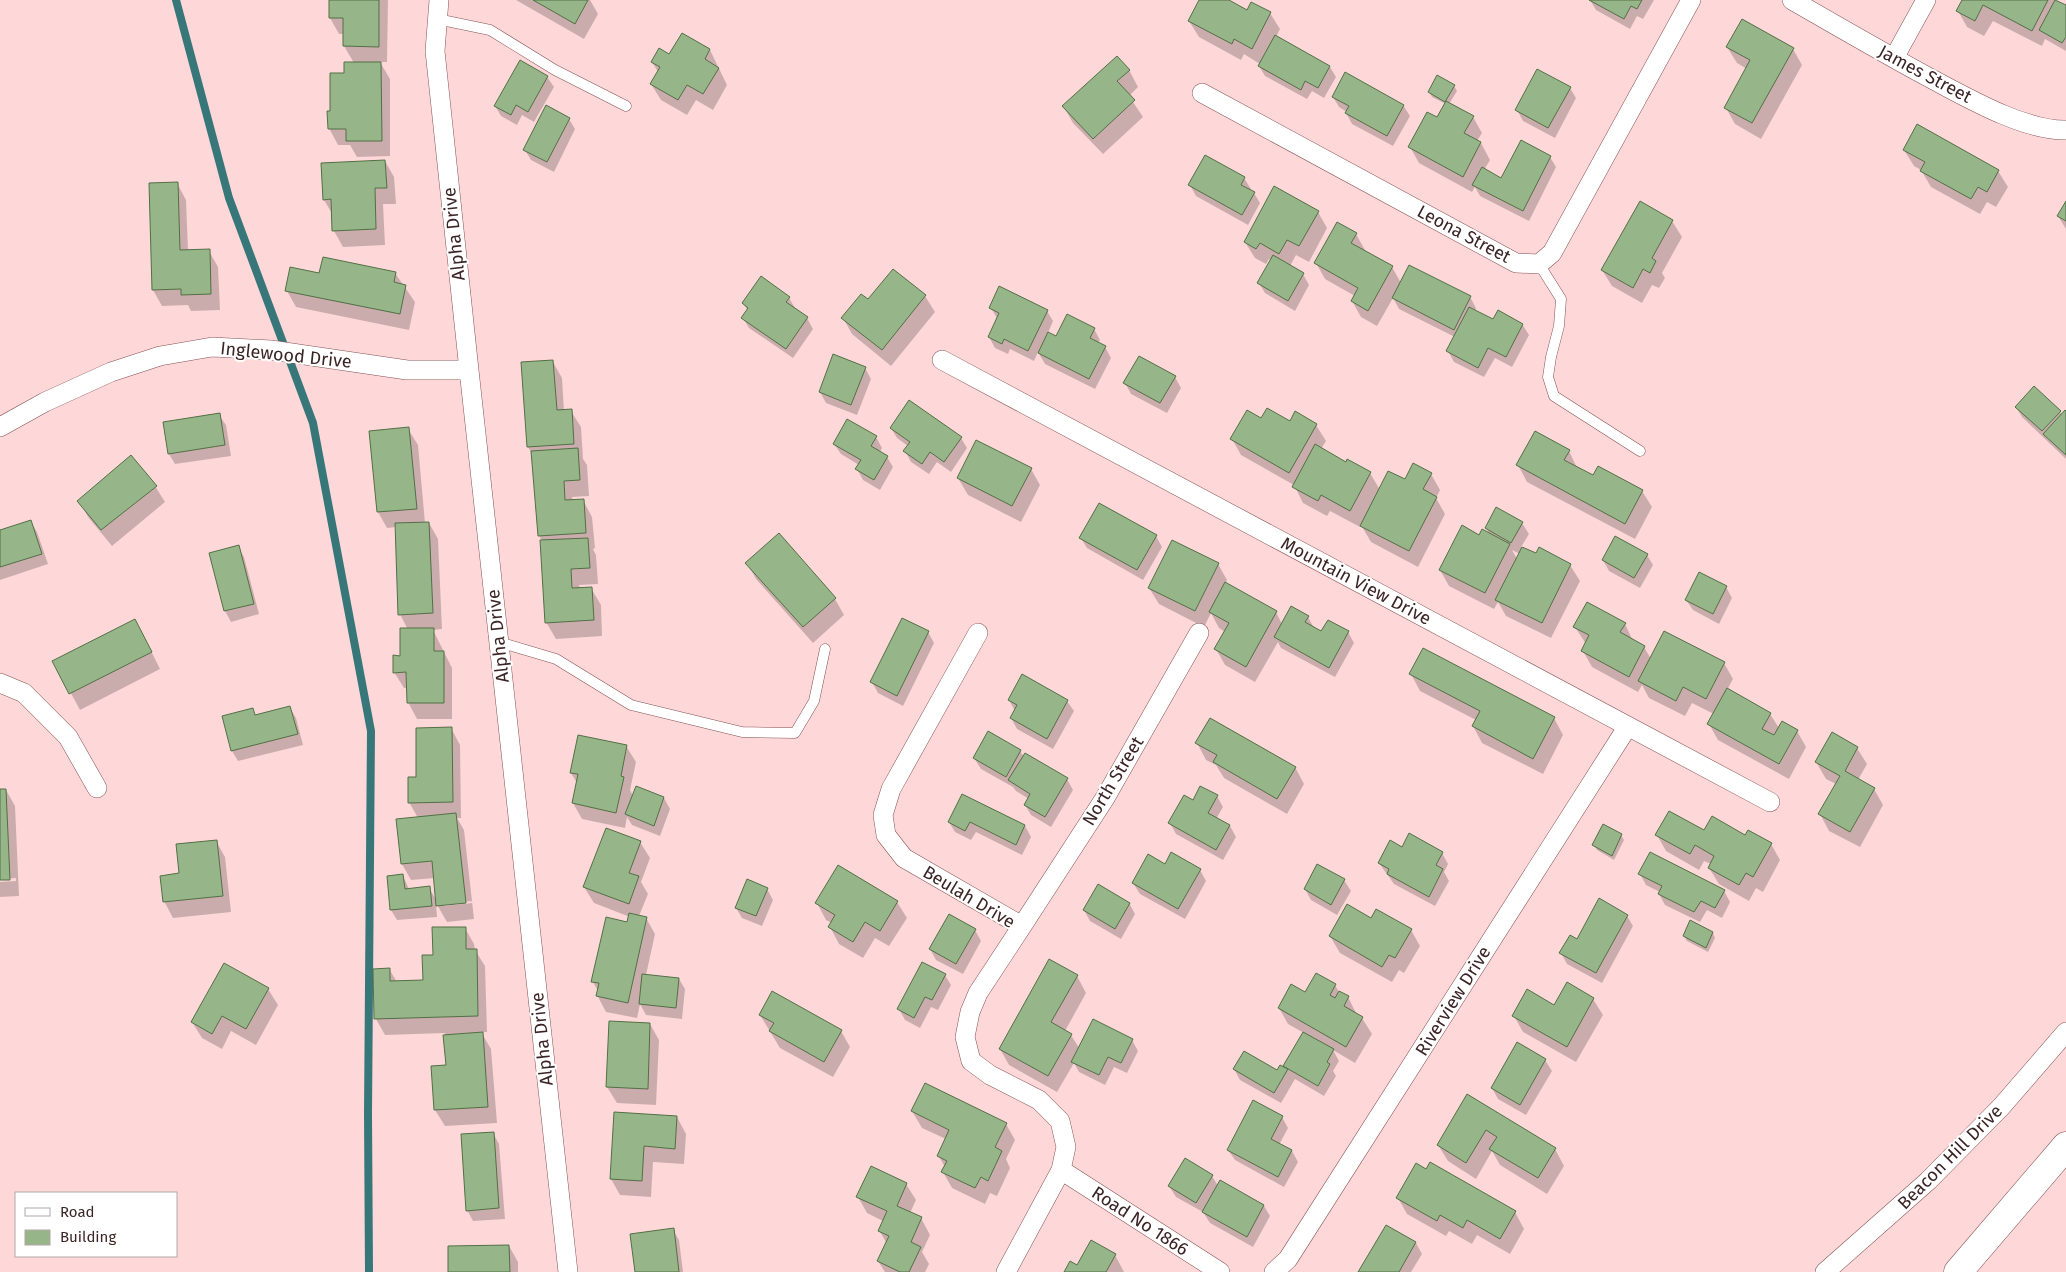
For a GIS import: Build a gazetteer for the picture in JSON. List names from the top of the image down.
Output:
{
  "streets": {
    "street": [
      "James Street",
      "Alpha Drive",
      "Leona Street",
      "Inglewood Drive",
      "Mountain View Drive",
      "North Street",
      "Beulah Drive",
      "Riverview Drive",
      "Beacon Hill Drive",
      "Road No 1866"
    ]
  },
  "crossings": [
    ["Alpha Drive", "Inglewood Drive"],
    ["Mountain View Drive", "Riverview Drive"],
    ["North Street", "Beulah Drive"],
    ["Beulah Drive", "Road No 1866"]
  ],
  "legend": ["Road", "Building"]
}
